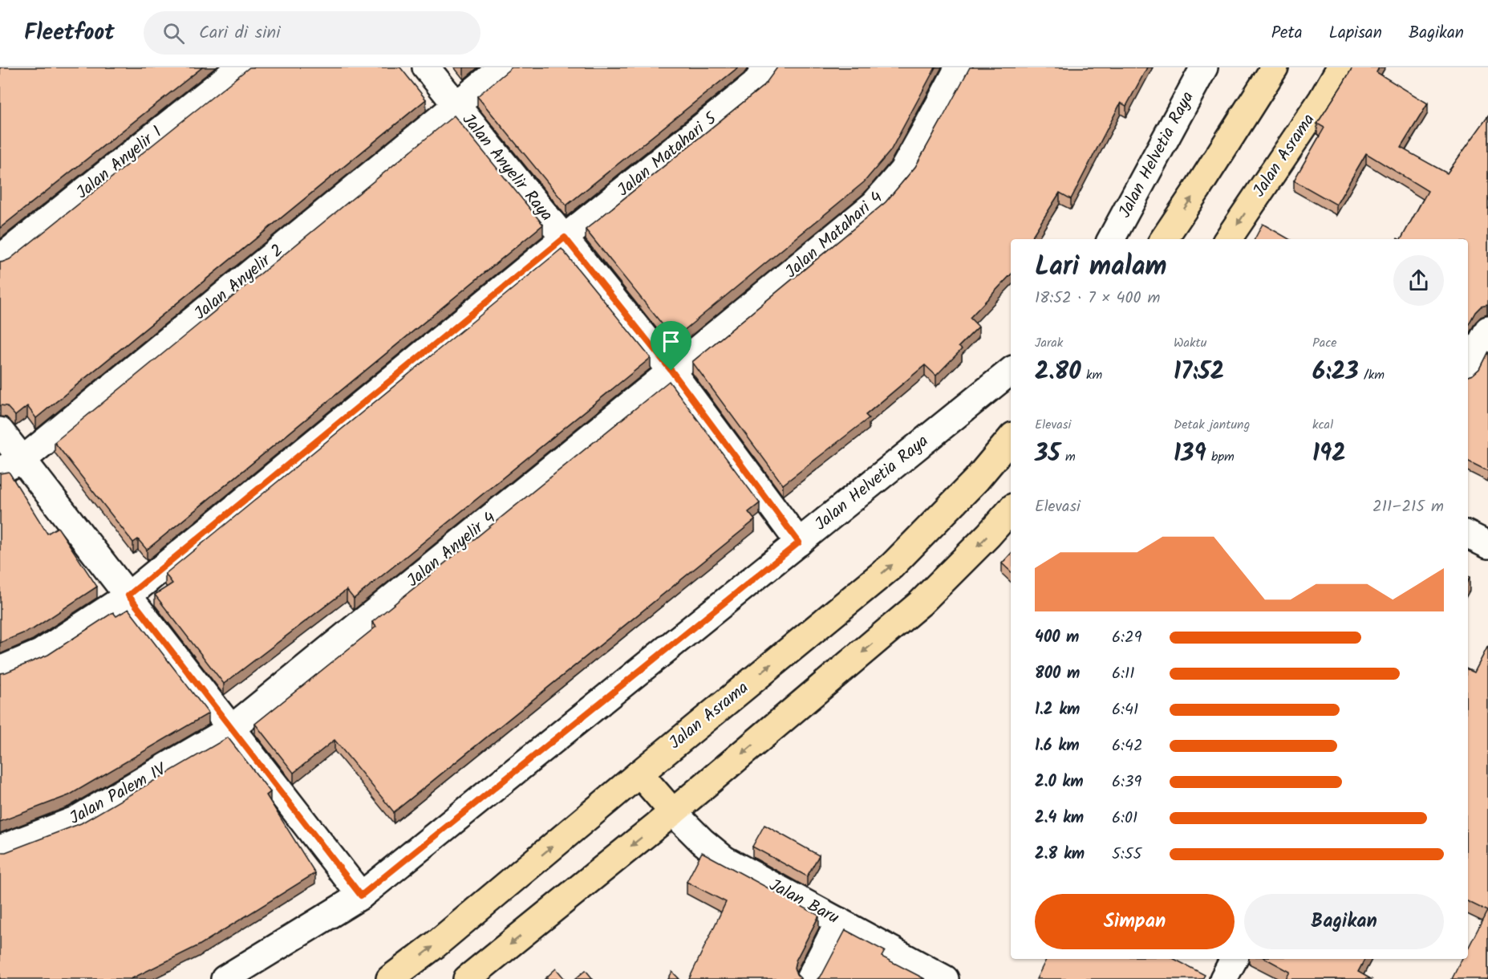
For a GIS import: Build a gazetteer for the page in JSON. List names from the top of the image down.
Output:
{
  "streets": {
    "highway": ["Jalan Asrama"],
    "street": [
      "Jalan Matahari 5",
      "Jalan Helvetia Raya",
      "Jalan Anyelir 1",
      "Jalan Anyelir Raya",
      "Jalan Matahari 4",
      "Jalan Anyelir 2",
      "Jalan Anyelir 4",
      "Jalan Palem IV",
      "Jalan Baru"
    ]
  },
  "crossings": [
    ["Jalan Matahari 5", "Jalan Anyelir Raya"],
    ["Jalan Helvetia Raya", "Jalan Anyelir Raya"],
    ["Jalan Anyelir Raya", "Jalan Matahari 4"],
    ["Jalan Anyelir Raya", "Jalan Anyelir 2"],
    ["Jalan Anyelir Raya", "Jalan Anyelir 4"],
    ["Jalan Matahari 4", "Jalan Anyelir 4"],
    ["Jalan Anyelir 4", "Jalan Palem IV"]
  ],
  "page": {
    "header": "Fleetfoot",
    "search": "Cari di sini",
    "nav": ["Peta", "Lapisan", "Bagikan"],
    "heading": ["Lari malam", "18:52 · 7 × 400 m"],
    "stats": [
      ["Jarak", "2.80 km"],
      ["Waktu", "17:52"],
      ["Pace", "6:23 /km"],
      ["Elevasi", "35 m"],
      ["Detak jantung", "139 bpm"],
      ["kcal", "192"]
    ],
    "chart": ["Elevasi", "211–215 m"],
    "list": [
      {
        "name": "400 m",
        "note": "6:29"
      },
      {
        "name": "800 m",
        "note": "6:11"
      },
      {
        "name": "1.2 km",
        "note": "6:41"
      },
      {
        "name": "1.6 km",
        "note": "6:42"
      },
      {
        "name": "2.0 km",
        "note": "6:39"
      },
      {
        "name": "2.4 km",
        "note": "6:01"
      },
      {
        "name": "2.8 km",
        "note": "5:55"
      }
    ],
    "buttons": ["Simpan", "Bagikan"]
  }
}
